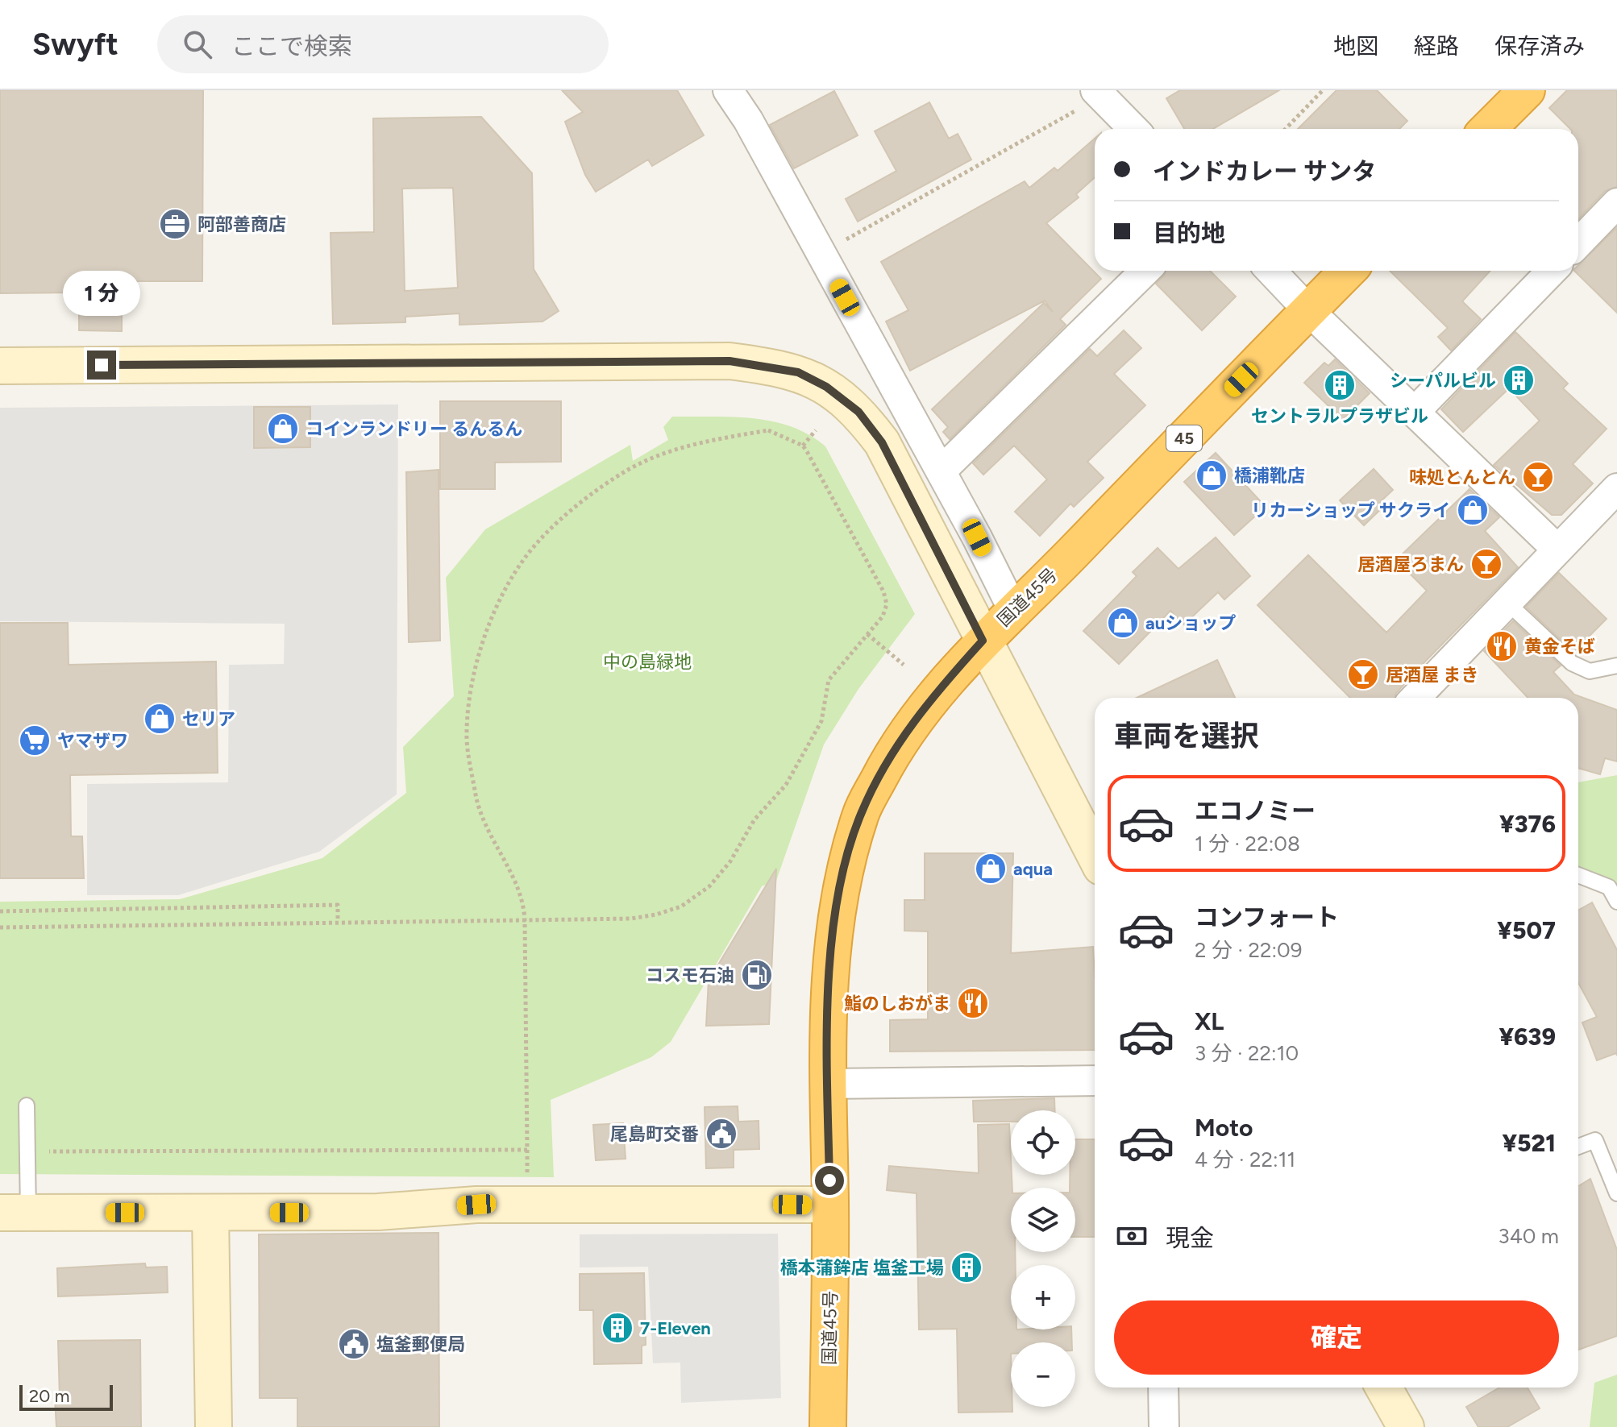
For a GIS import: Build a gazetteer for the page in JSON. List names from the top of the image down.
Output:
{
  "streets": {
    "highway": ["45", "国道45号"]
  },
  "parks": ["中の島緑地"],
  "places": {
    "office": ["阿部善商店"],
    "building": [
      "シーパルビル",
      "セントラルプラザビル",
      "橋本蒲鉾店 塩釜工場",
      "7-Eleven"
    ],
    "shop": [
      "コインランドリー るんるん",
      "橋浦靴店",
      "リカーショップ サクライ",
      "auショップ",
      "セリア",
      "aqua"
    ],
    "bar": ["味処とんとん", "居酒屋ろまん", "居酒屋 まき"],
    "restaurant": ["黄金そば", "鮨のしおがま"],
    "supermarket": ["ヤマザワ"],
    "fuel station": ["コスモ石油"],
    "public building": ["尾島町交番", "塩釜郵便局"]
  },
  "scale_bar": "20 m",
  "page": {
    "header": "Swyft",
    "search": "ここで検索",
    "nav": ["地図", "経路", "保存済み"],
    "banner": ["インドカレー サンタ", "目的地"],
    "bubble": "1 分",
    "heading": "車両を選択",
    "list": [
      {
        "name": "エコノミー",
        "note": "1 分 · 22:08",
        "value": "¥376"
      },
      {
        "name": "コンフォート",
        "note": "2 分 · 22:09",
        "value": "¥507"
      },
      {
        "name": "XL",
        "note": "3 分 · 22:10",
        "value": "¥639"
      },
      {
        "name": "Moto",
        "note": "4 分 · 22:11",
        "value": "¥521"
      }
    ],
    "map_buttons": ["+", "−"],
    "pay": ["現金", "340 m"],
    "buttons": "確定",
    "scale": "20 m"
  }
}
